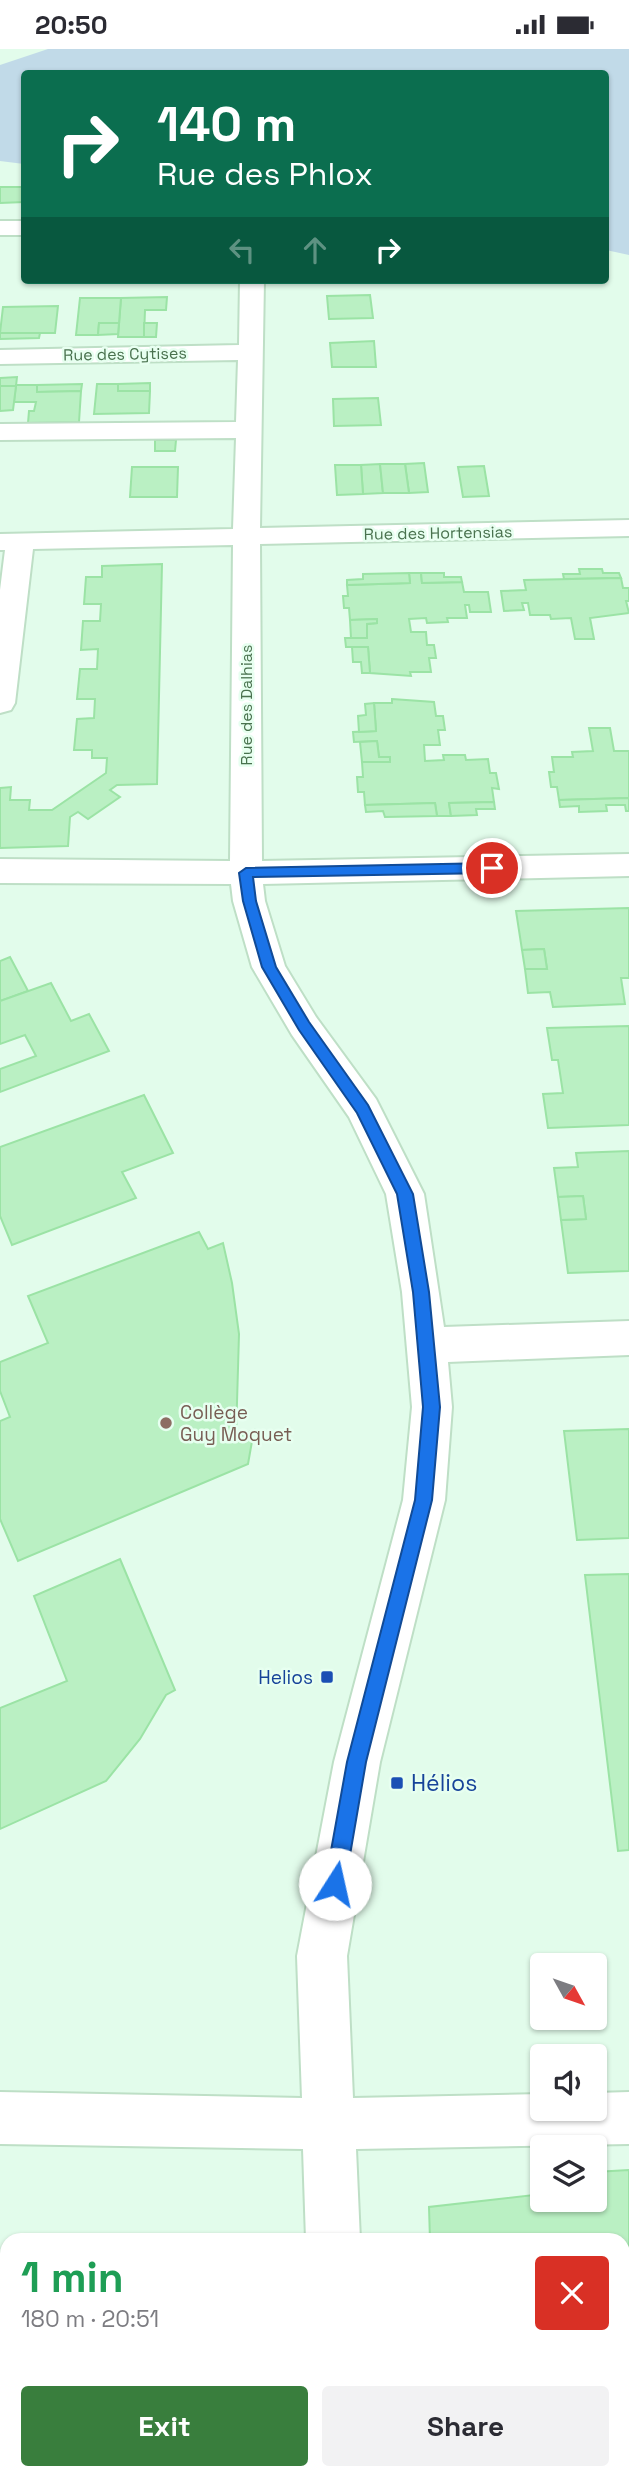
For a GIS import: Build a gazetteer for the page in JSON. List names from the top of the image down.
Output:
{
  "streets": {
    "street": ["Rue des Cytises", "Rue des Hortensias", "Rue des Dalhias"]
  },
  "crossings": [
    ["Rue des Cytises", "Rue des Dalhias"],
    ["Rue des Hortensias", "Rue des Dalhias"]
  ],
  "places": {
    "other": ["Collège Guy Moquet"],
    "transit": ["Helios", "Hélios"]
  },
  "north": "bottom right",
  "page": {
    "status": "20:50",
    "turn": ["140 m", "Rue des Phlox"],
    "heading": ["1 min", "180 m · 20:51"],
    "buttons": ["Exit", "Share"]
  }
}
